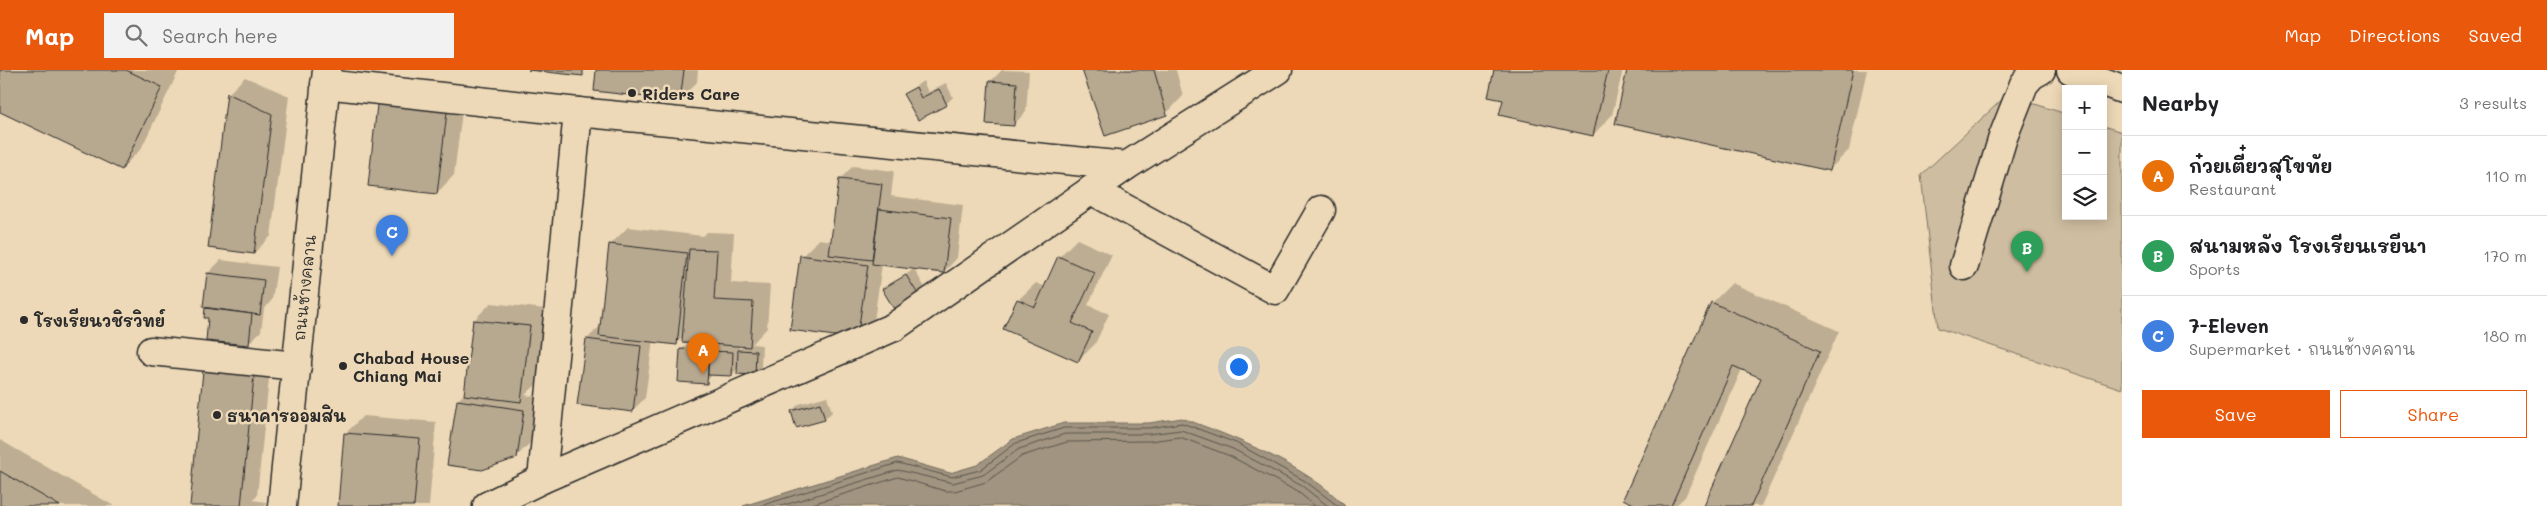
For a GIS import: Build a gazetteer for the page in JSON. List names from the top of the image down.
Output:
{
  "streets": {
    "street": ["ถนนช้างคลาน"]
  },
  "places": [
    "Riders Care",
    "โรงเรียนวชิรวิทย์",
    "Chabad House Chiang Mai",
    "ธนาคารออมสิน"
  ],
  "page": {
    "header": "Map",
    "search": "Search here",
    "nav": ["Map", "Directions", "Saved"],
    "heading": ["Nearby", "3 results"],
    "map_buttons": ["+", "−"],
    "list": [
      {
        "mark": "A",
        "name": "ก๋วยเตี๋ยวสุโขทัย",
        "note": "Restaurant",
        "value": "110 m"
      },
      {
        "mark": "B",
        "name": "สนามหลัง โรงเรียนเรยีนา",
        "note": "Sports",
        "value": "170 m"
      },
      {
        "mark": "C",
        "name": "7-Eleven",
        "note": "Supermarket · ถนนช้างคลาน",
        "value": "180 m"
      }
    ],
    "pins": ["C", "B", "A"],
    "buttons": ["Save", "Share"]
  }
}
